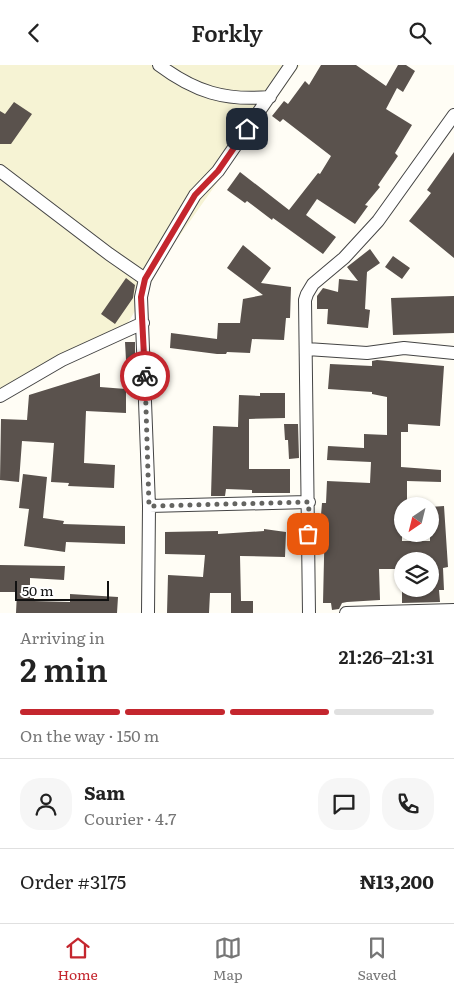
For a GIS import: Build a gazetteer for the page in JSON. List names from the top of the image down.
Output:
{
  "scale_bar": "50 m",
  "north": "bottom left",
  "page": {
    "header": "Forkly",
    "scale": "50 m",
    "heading": ["2 min", "Arriving in", "21:26–21:31"],
    "panel": [
      "Sam",
      "Courier · 4.7",
      "Order #3175",
      "₦13,200"
    ],
    "bar": "On the way · 150 m",
    "tabs": ["Home", "Map", "Saved"]
  }
}
